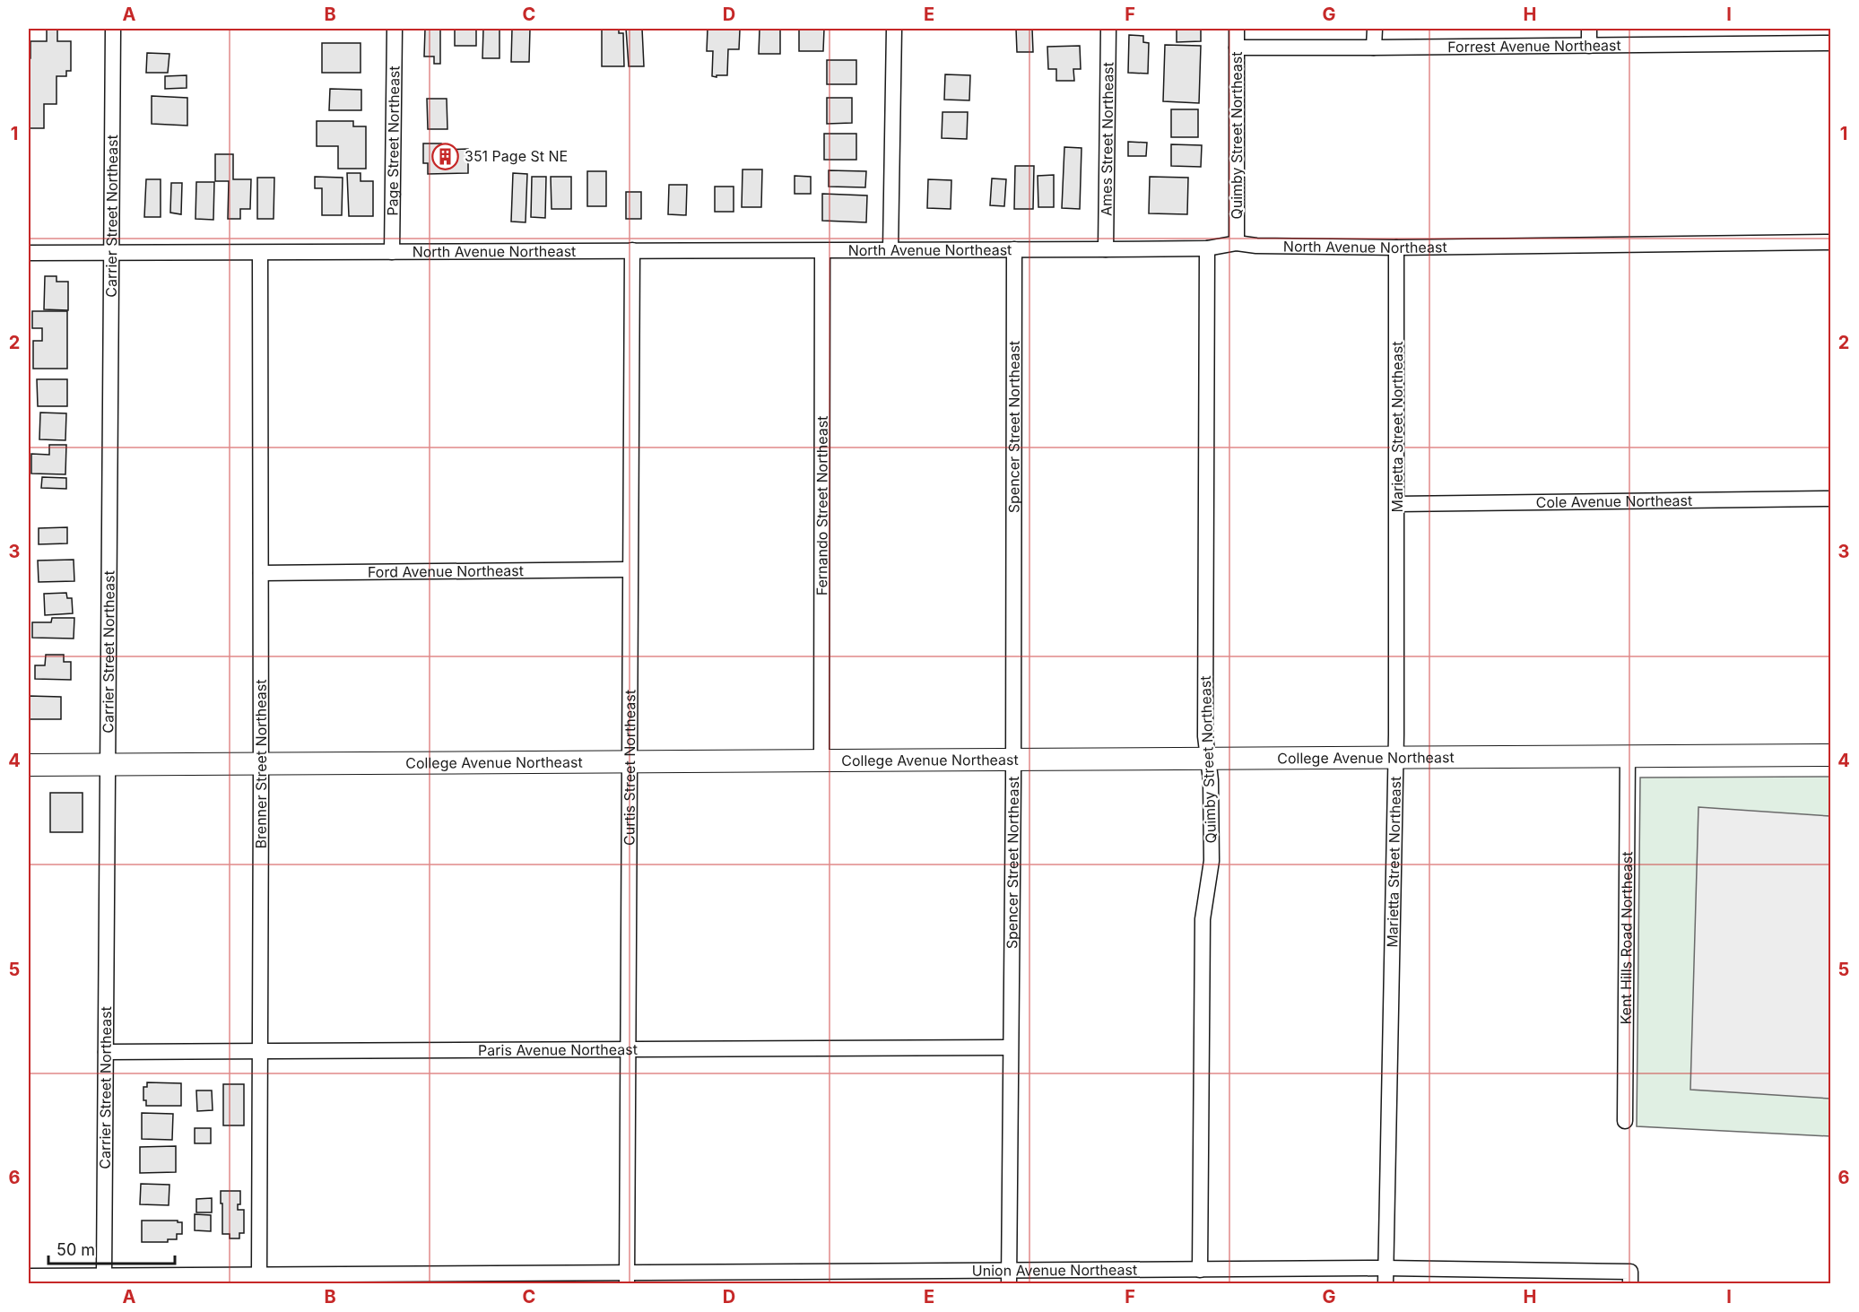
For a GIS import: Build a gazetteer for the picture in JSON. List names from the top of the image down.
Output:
{
  "streets": {
    "street": [
      "Forrest Avenue Northeast",
      "Quimby Street Northeast",
      "Ames Street Northeast",
      "Page Street Northeast",
      "Carrier Street Northeast",
      "North Avenue Northeast",
      "Marietta Street Northeast",
      "Spencer Street Northeast",
      "Cole Avenue Northeast",
      "Fernando Street Northeast",
      "Ford Avenue Northeast",
      "College Avenue Northeast",
      "Brenner Street Northeast",
      "Curtis Street Northeast",
      "Kent Hills Road Northeast",
      "Paris Avenue Northeast",
      "Union Avenue Northeast"
    ]
  },
  "crossings": [
    ["Forrest Avenue Northeast", "Quimby Street Northeast"],
    ["Quimby Street Northeast", "North Avenue Northeast"],
    ["Quimby Street Northeast", "College Avenue Northeast"],
    ["Quimby Street Northeast", "Union Avenue Northeast"],
    ["Ames Street Northeast", "North Avenue Northeast"],
    ["Page Street Northeast", "North Avenue Northeast"],
    ["Carrier Street Northeast", "North Avenue Northeast"],
    ["Carrier Street Northeast", "College Avenue Northeast"],
    ["Carrier Street Northeast", "Paris Avenue Northeast"],
    ["Carrier Street Northeast", "Union Avenue Northeast"],
    ["North Avenue Northeast", "Marietta Street Northeast"],
    ["North Avenue Northeast", "Spencer Street Northeast"],
    ["North Avenue Northeast", "Fernando Street Northeast"],
    ["North Avenue Northeast", "Brenner Street Northeast"],
    ["North Avenue Northeast", "Curtis Street Northeast"],
    ["Marietta Street Northeast", "Cole Avenue Northeast"],
    ["Marietta Street Northeast", "College Avenue Northeast"],
    ["Marietta Street Northeast", "Union Avenue Northeast"],
    ["Spencer Street Northeast", "College Avenue Northeast"],
    ["Spencer Street Northeast", "Paris Avenue Northeast"],
    ["Spencer Street Northeast", "Union Avenue Northeast"],
    ["Fernando Street Northeast", "College Avenue Northeast"],
    ["Ford Avenue Northeast", "Brenner Street Northeast"],
    ["Ford Avenue Northeast", "Curtis Street Northeast"],
    ["College Avenue Northeast", "Brenner Street Northeast"],
    ["College Avenue Northeast", "Curtis Street Northeast"],
    ["College Avenue Northeast", "Kent Hills Road Northeast"],
    ["Brenner Street Northeast", "Paris Avenue Northeast"],
    ["Brenner Street Northeast", "Union Avenue Northeast"],
    ["Curtis Street Northeast", "Paris Avenue Northeast"],
    ["Curtis Street Northeast", "Union Avenue Northeast"]
  ],
  "places": {
    "building": ["351 Page St NE"]
  },
  "scale_bar": "50 m",
  "grid": {
    "columns": [
      "A",
      "B",
      "C",
      "D",
      "E",
      "F",
      "G",
      "H",
      "I"
    ],
    "rows": [
      "1",
      "2",
      "3",
      "4",
      "5",
      "6"
    ]
  }
}
